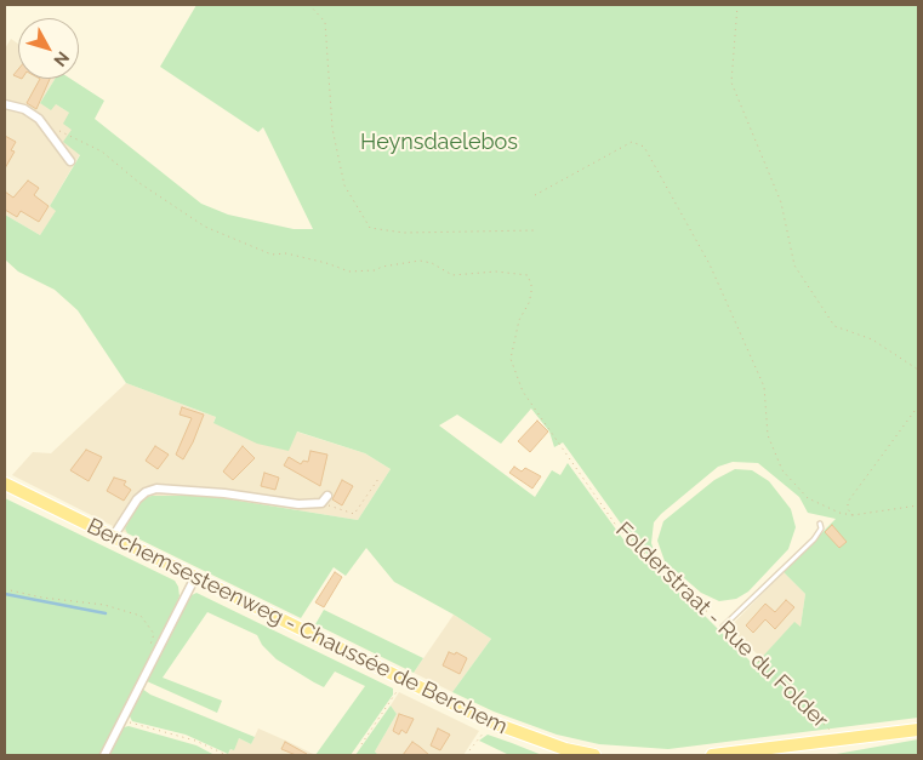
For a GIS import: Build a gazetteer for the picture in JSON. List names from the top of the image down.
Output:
{
  "streets": {
    "main road": ["Berchemsesteenweg - Chaussée de Berchem"],
    "path": ["Folderstraat - Rue du Folder"]
  },
  "parks": ["Heynsdaelebos"],
  "north": "bottom right"
}
